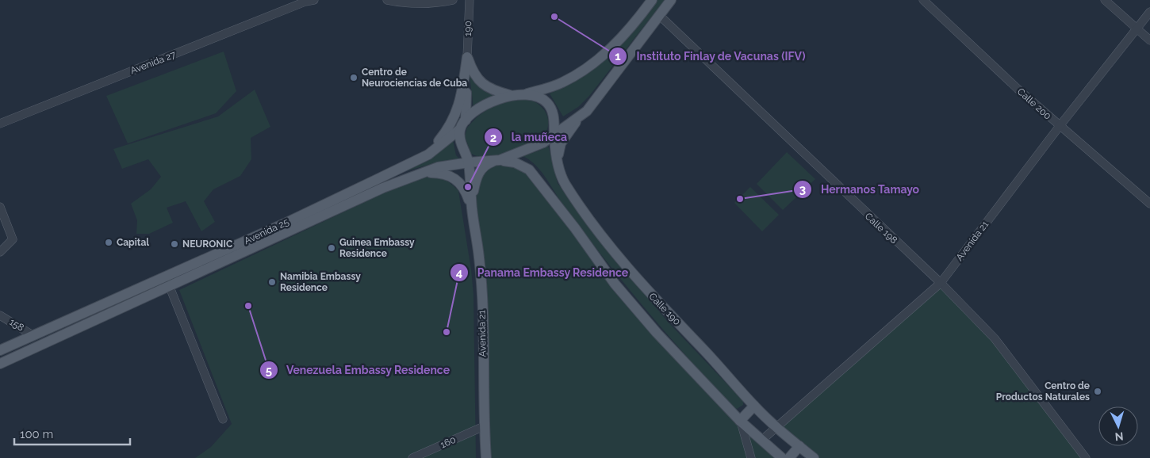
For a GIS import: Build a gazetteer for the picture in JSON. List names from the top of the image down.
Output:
{
  "streets": {
    "main road": ["Avenida 25", "Avenida 21", "Calle 190"],
    "street": [
      "190",
      "Avenida 27",
      "Calle 200",
      "Calle 198",
      "158",
      "160"
    ]
  },
  "crossings": [
    ["Calle 200", "Avenida 21"],
    ["Calle 198", "Avenida 21"],
    ["Avenida 25", "Calle 190"],
    ["Avenida 25", "158"],
    ["Avenida 21", "Calle 190"],
    ["Avenida 21", "160"]
  ],
  "places": [
    "Instituto Finlay de Vacunas (IFV)",
    "Centro de Neurociencias de Cuba",
    "la muñeca",
    "Hermanos Tamayo",
    "Capital",
    "NEURONIC",
    "Guinea Embassy Residence",
    "Namibia Embassy Residence",
    "Venezuela Embassy Residence",
    "Panama Embassy Residence",
    "Centro de Productos Naturales"
  ],
  "scale_bar": "100 m",
  "north": "bottom"
}
